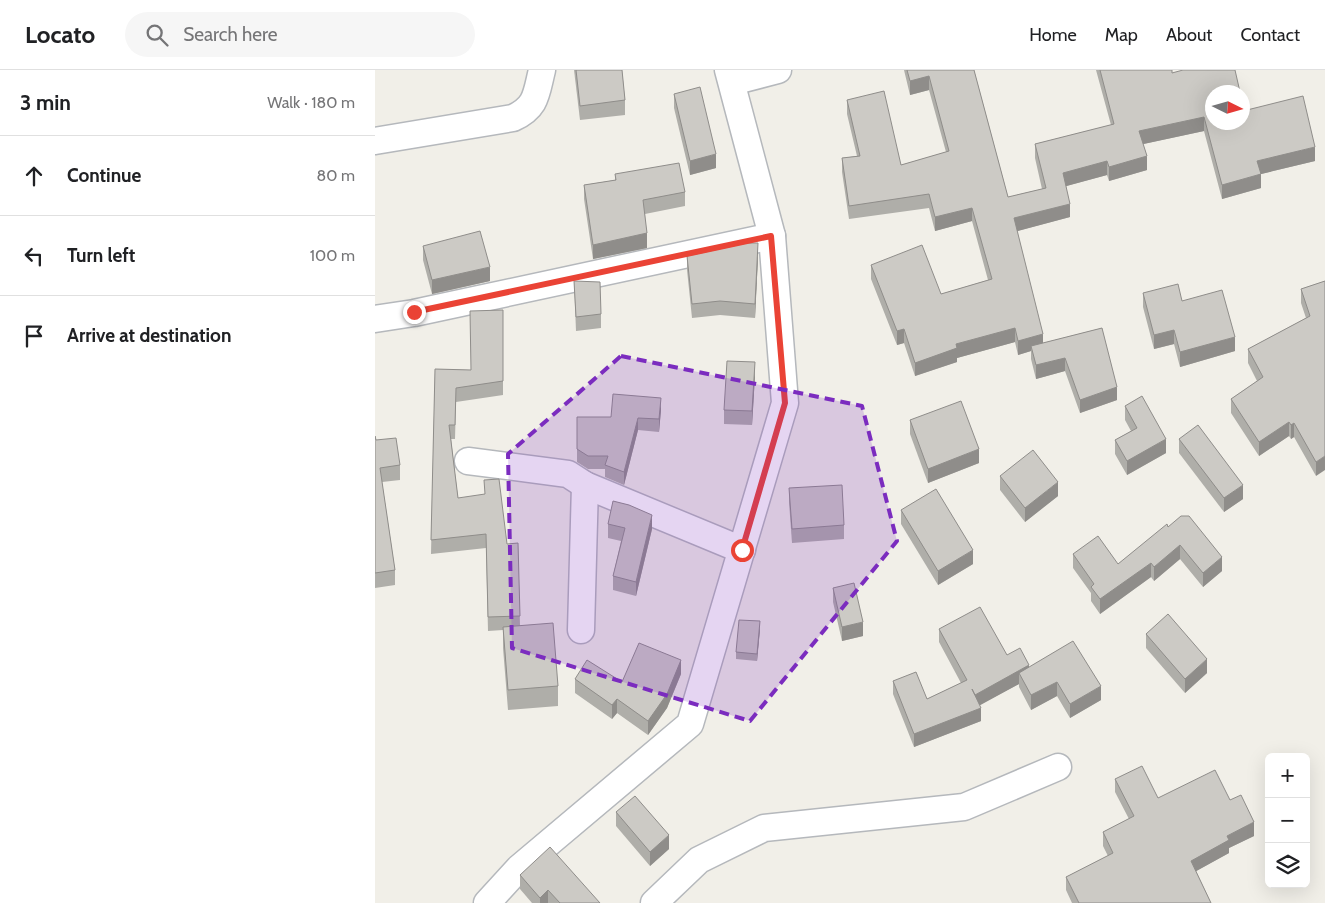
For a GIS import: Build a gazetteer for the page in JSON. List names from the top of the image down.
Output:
{
  "north": "right",
  "page": {
    "header": "Locato",
    "search": "Search here",
    "nav": [
      "Home",
      "Map",
      "About",
      "Contact"
    ],
    "heading": ["3 min", "Walk · 180 m"],
    "list": [
      ["Continue", "80 m"],
      ["Turn left", "100 m"],
      "Arrive at destination"
    ],
    "map_buttons": ["+", "−"]
  }
}
